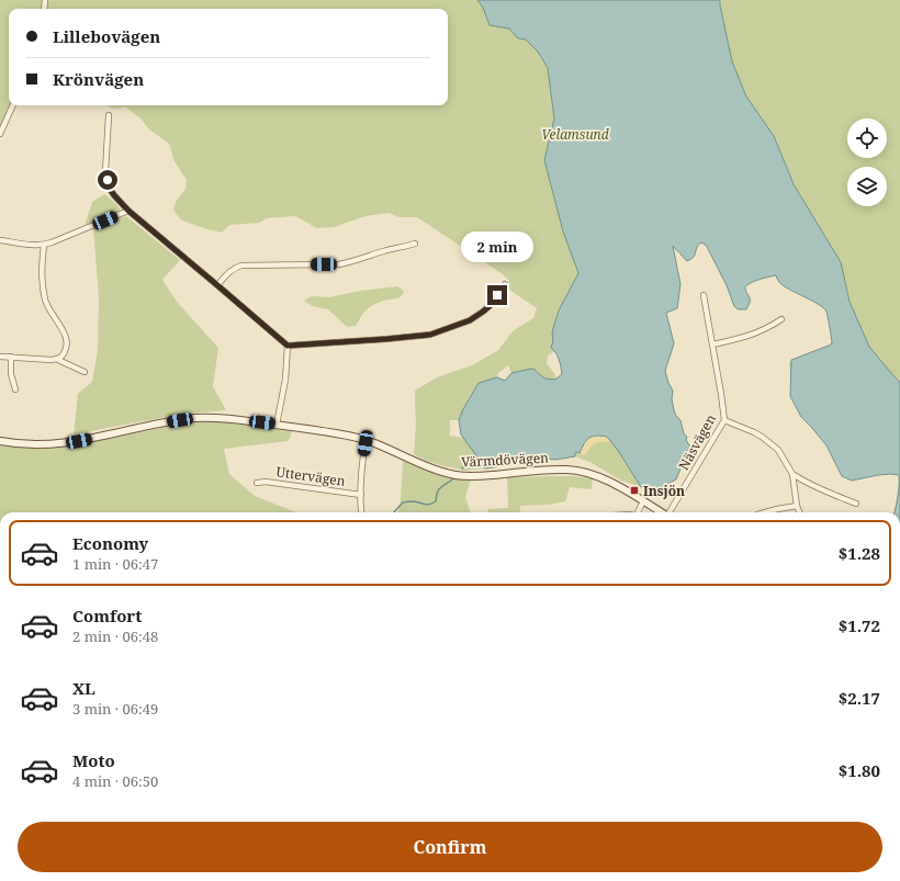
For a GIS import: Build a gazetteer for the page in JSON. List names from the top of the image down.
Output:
{
  "streets": {
    "main road": ["Värmdövägen"],
    "street": ["Näsvägen", "Uttervägen"]
  },
  "crossings": [
    ["Värmdövägen", "Uttervägen"]
  ],
  "parks": ["Velamsund"],
  "places": {
    "transit": ["Insjön"]
  },
  "page": {
    "banner": ["Lillebovägen", "Krönvägen"],
    "bubble": "2 min",
    "list": [
      {
        "name": "Economy",
        "note": "1 min · 06:47",
        "value": "$1.28"
      },
      {
        "name": "Comfort",
        "note": "2 min · 06:48",
        "value": "$1.72"
      },
      {
        "name": "XL",
        "note": "3 min · 06:49",
        "value": "$2.17"
      },
      {
        "name": "Moto",
        "note": "4 min · 06:50",
        "value": "$1.80"
      }
    ],
    "buttons": "Confirm"
  }
}
